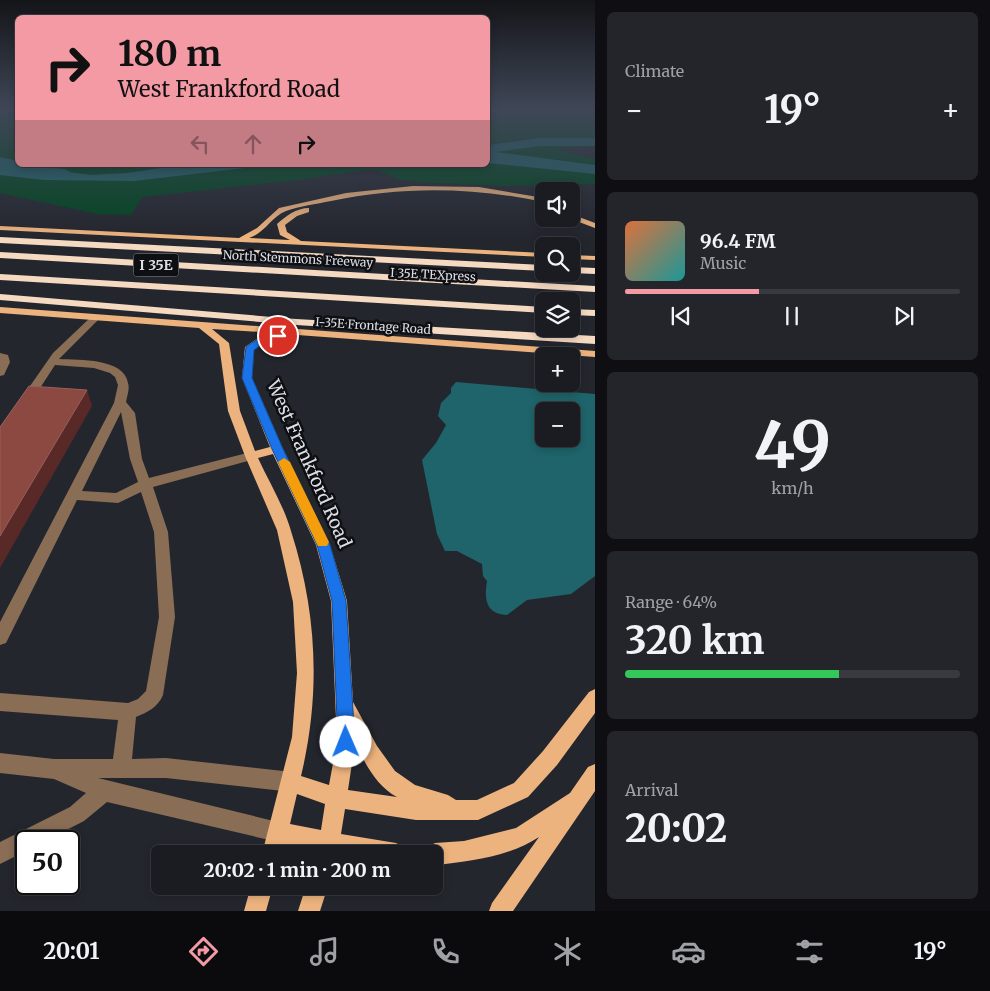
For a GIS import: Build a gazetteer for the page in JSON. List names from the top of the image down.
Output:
{
  "streets": {
    "highway": ["North Stemmons Freeway", "I 35E", "I 35E TEXpress"],
    "main road": ["I-35E Frontage Road", "West Frankford Road"]
  },
  "crossings": [
    ["North Stemmons Freeway", "I 35E TEXpress"],
    ["I-35E Frontage Road", "West Frankford Road"]
  ],
  "page": {
    "tile": [
      "Climate",
      ["49", "km/h"],
      ["Range · 64%", "320 km"],
      ["Arrival", "20:02"]
    ],
    "turn": ["180 m", "West Frankford Road"],
    "heat": ["−", "19°", "+"],
    "map_buttons": ["+", "−"],
    "song": ["96.4 FM", "Music"],
    "limit": "50",
    "trip": "20:02 · 1 min · 200 m",
    "tabs": ["20:01", "19°"]
  }
}
